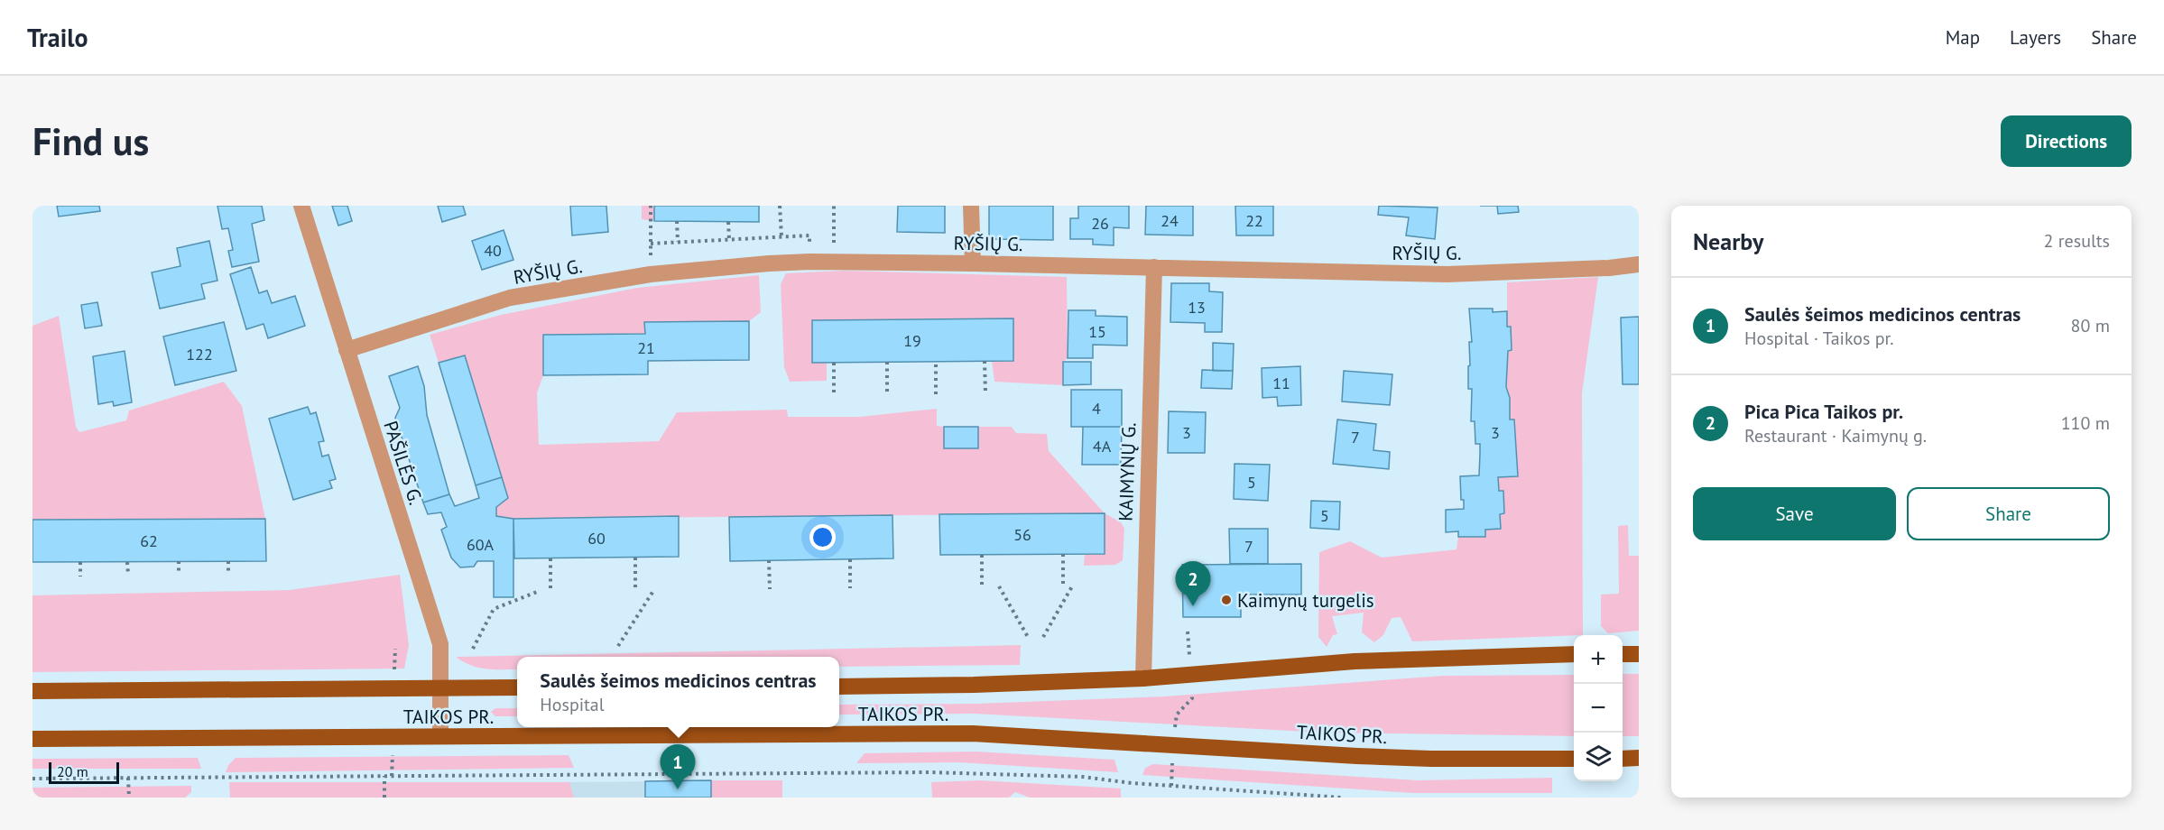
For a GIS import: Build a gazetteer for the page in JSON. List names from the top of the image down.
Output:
{
  "streets": {
    "main road": ["TAIKOS PR."],
    "street": ["RYŠIŲ G.", "PAŠILĖS G.", "KAIMYNŲ G."]
  },
  "crossings": [
    ["RYŠIŲ G.", "PAŠILĖS G."],
    ["RYŠIŲ G.", "KAIMYNŲ G."],
    ["PAŠILĖS G.", "TAIKOS PR."],
    ["KAIMYNŲ G.", "TAIKOS PR."]
  ],
  "places": ["Kaimynų turgelis"],
  "house_numbers": [
    "24",
    "22",
    "26",
    "40",
    "13",
    "15",
    "19",
    "21",
    "122",
    "11",
    "4",
    "3",
    "3",
    "7",
    "4A",
    "5",
    "5",
    "56",
    "60",
    "62",
    "60A",
    "7"
  ],
  "scale_bar": "20 m",
  "page": {
    "header": "Trailo",
    "nav": ["Map", "Layers", "Share"],
    "buttons": [
      "Directions",
      ["Save", "Share"]
    ],
    "title": "Find us",
    "heading": ["Nearby", "2 results"],
    "list": [
      {
        "mark": "1",
        "name": "Saulės šeimos medicinos centras",
        "note": "Hospital · Taikos pr.",
        "value": "80 m"
      },
      {
        "mark": "2",
        "name": "Pica Pica Taikos pr.",
        "note": "Restaurant · Kaimynų g.",
        "value": "110 m"
      }
    ],
    "pins": ["2", "1"],
    "map_buttons": ["+", "−"],
    "popup": ["Saulės šeimos medicinos centras", "Hospital"],
    "scale": "20 m"
  }
}
